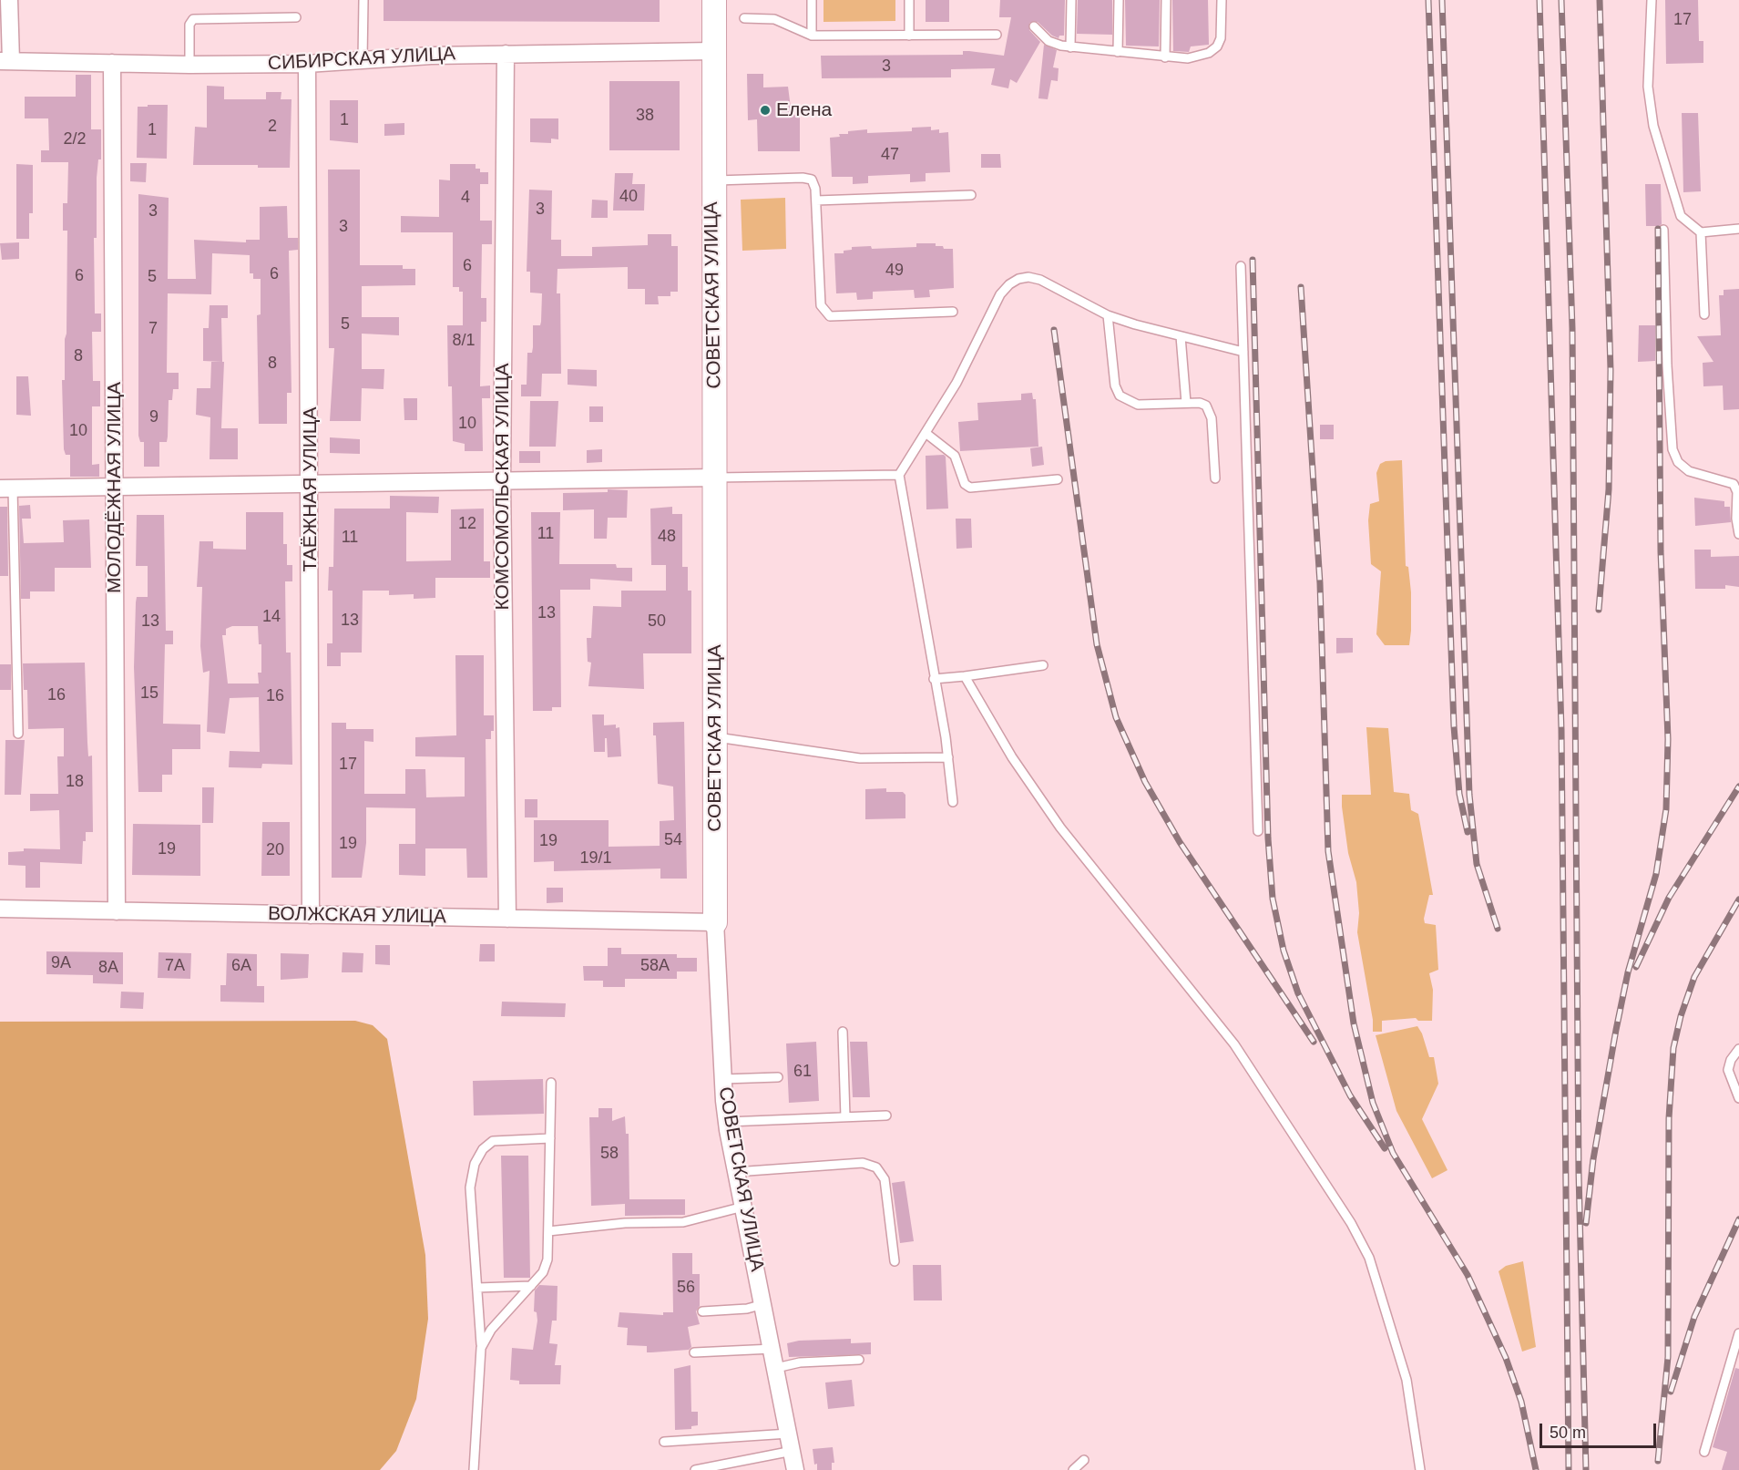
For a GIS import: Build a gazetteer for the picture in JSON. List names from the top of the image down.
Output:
{
  "streets": {
    "street": [
      "СИБИРСКАЯ УЛИЦА",
      "СОВЕТСКАЯ УЛИЦА",
      "КОМСОМОЛЬСКАЯ УЛИЦА",
      "МОЛОДЁЖНАЯ УЛИЦА",
      "ТАЁЖНАЯ УЛИЦА",
      "ВОЛЖСКАЯ УЛИЦА"
    ]
  },
  "crossings": [
    ["СИБИРСКАЯ УЛИЦА", "СОВЕТСКАЯ УЛИЦА"],
    ["СИБИРСКАЯ УЛИЦА", "КОМСОМОЛЬСКАЯ УЛИЦА"],
    ["СИБИРСКАЯ УЛИЦА", "МОЛОДЁЖНАЯ УЛИЦА"],
    ["СИБИРСКАЯ УЛИЦА", "ТАЁЖНАЯ УЛИЦА"],
    ["СОВЕТСКАЯ УЛИЦА", "ВОЛЖСКАЯ УЛИЦА"],
    ["КОМСОМОЛЬСКАЯ УЛИЦА", "ВОЛЖСКАЯ УЛИЦА"],
    ["МОЛОДЁЖНАЯ УЛИЦА", "ВОЛЖСКАЯ УЛИЦА"],
    ["ТАЁЖНАЯ УЛИЦА", "ВОЛЖСКАЯ УЛИЦА"]
  ],
  "places": ["Елена"],
  "house_numbers": [
    "17",
    "3",
    "38",
    "1",
    "2",
    "1",
    "2/2",
    "47",
    "40",
    "4",
    "3",
    "3",
    "3",
    "6",
    "49",
    "6",
    "6",
    "5",
    "5",
    "7",
    "8/1",
    "8",
    "8",
    "9",
    "10",
    "10",
    "12",
    "11",
    "48",
    "11",
    "13",
    "14",
    "13",
    "13",
    "50",
    "15",
    "16",
    "16",
    "17",
    "18",
    "54",
    "19",
    "19",
    "19",
    "20",
    "19/1",
    "9А",
    "7А",
    "6А",
    "58А",
    "8А",
    "61",
    "58",
    "56"
  ],
  "scale_bar": "50 m"
}
